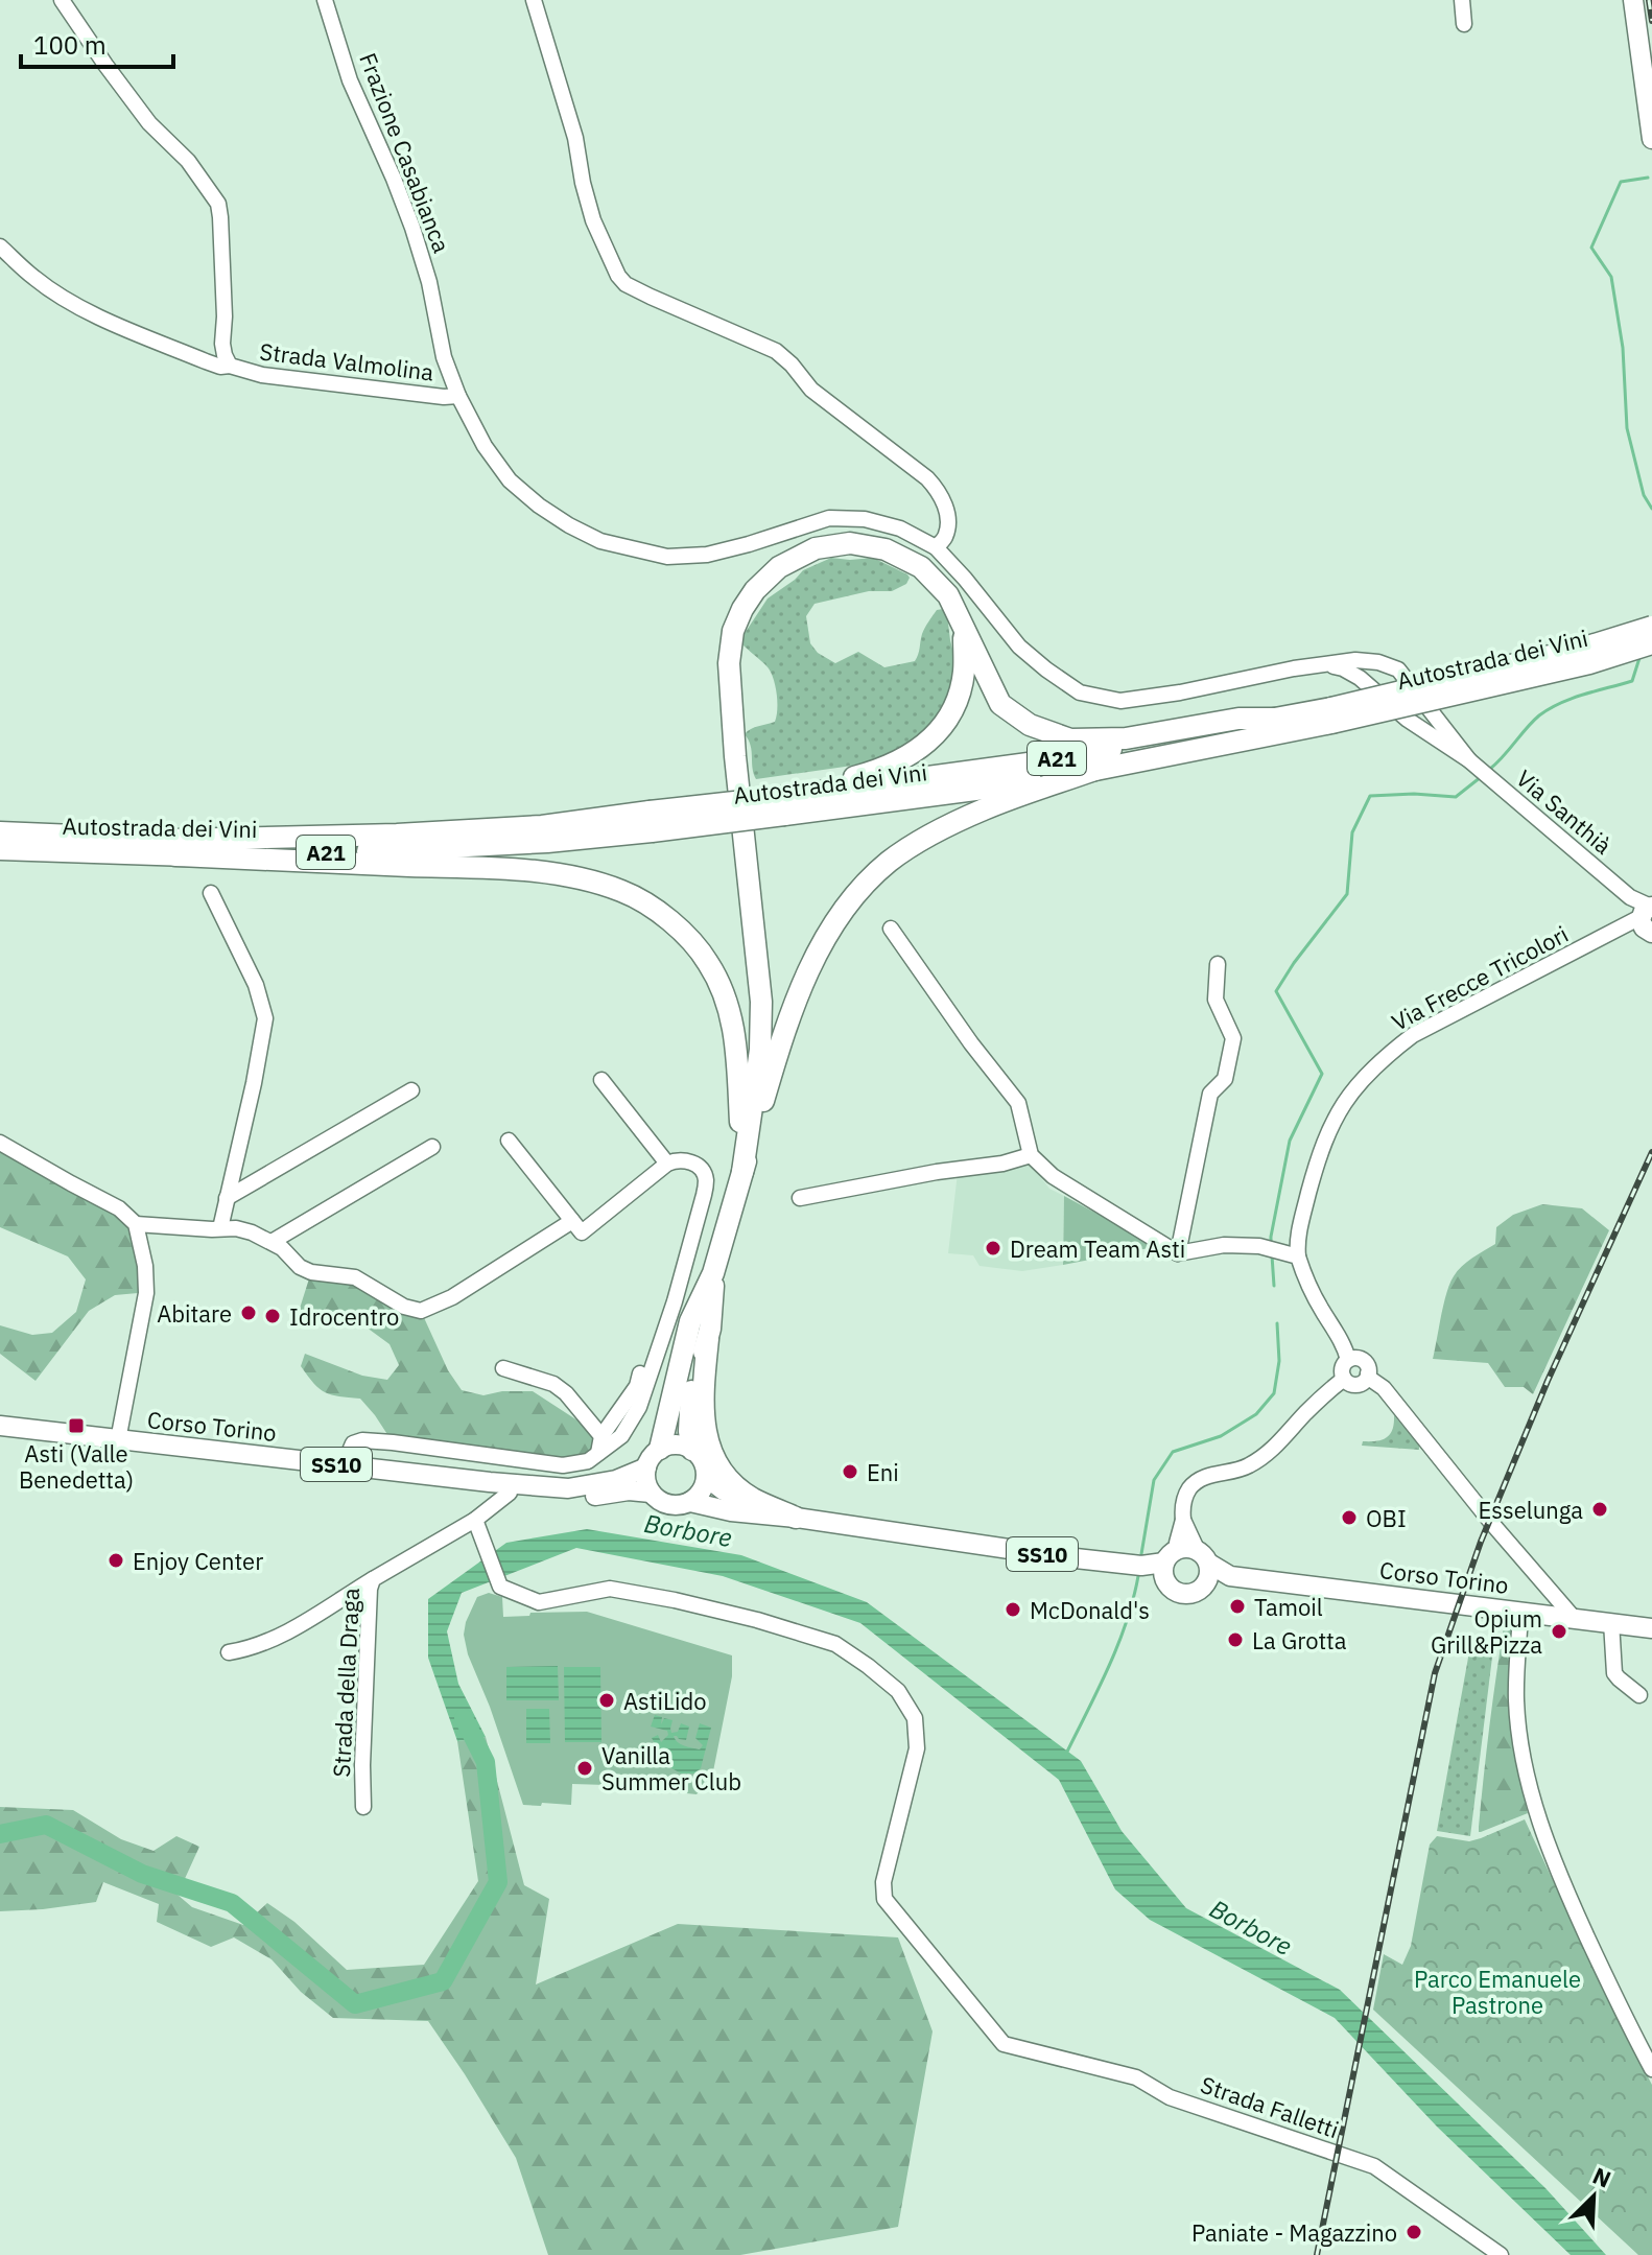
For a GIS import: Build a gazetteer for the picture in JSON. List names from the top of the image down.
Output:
{
  "streets": {
    "highway": ["Autostrada dei Vini", "A21"],
    "main road": ["Corso Torino", "SS10"],
    "street": [
      "Frazione Casabianca",
      "Strada Valmolina",
      "Via Santhià",
      "Via Frecce Tricolori",
      "Strada della Draga",
      "Strada Falletti"
    ]
  },
  "crossings": [
    ["Frazione Casabianca", "Strada Valmolina"],
    ["Frazione Casabianca", "Via Santhià"],
    ["Via Santhià", "Via Frecce Tricolori"],
    ["Corso Torino", "Strada della Draga"],
    ["Strada della Draga", "Strada Falletti"]
  ],
  "water": ["Borbore"],
  "parks": ["Parco Emanuele Pastrone"],
  "places": {
    "other": [
      "Dream Team Asti",
      "Abitare",
      "Idrocentro",
      "Eni",
      "Esselunga",
      "OBI",
      "Enjoy Center",
      "Tamoil",
      "McDonald's",
      "Opium Grill&Pizza",
      "La Grotta",
      "AstiLido",
      "Vanilla Summer Club",
      "Paniate - Magazzino"
    ],
    "transit": ["Asti (Valle Benedetta)"]
  },
  "scale_bar": "100 m",
  "north": "top right"
}
